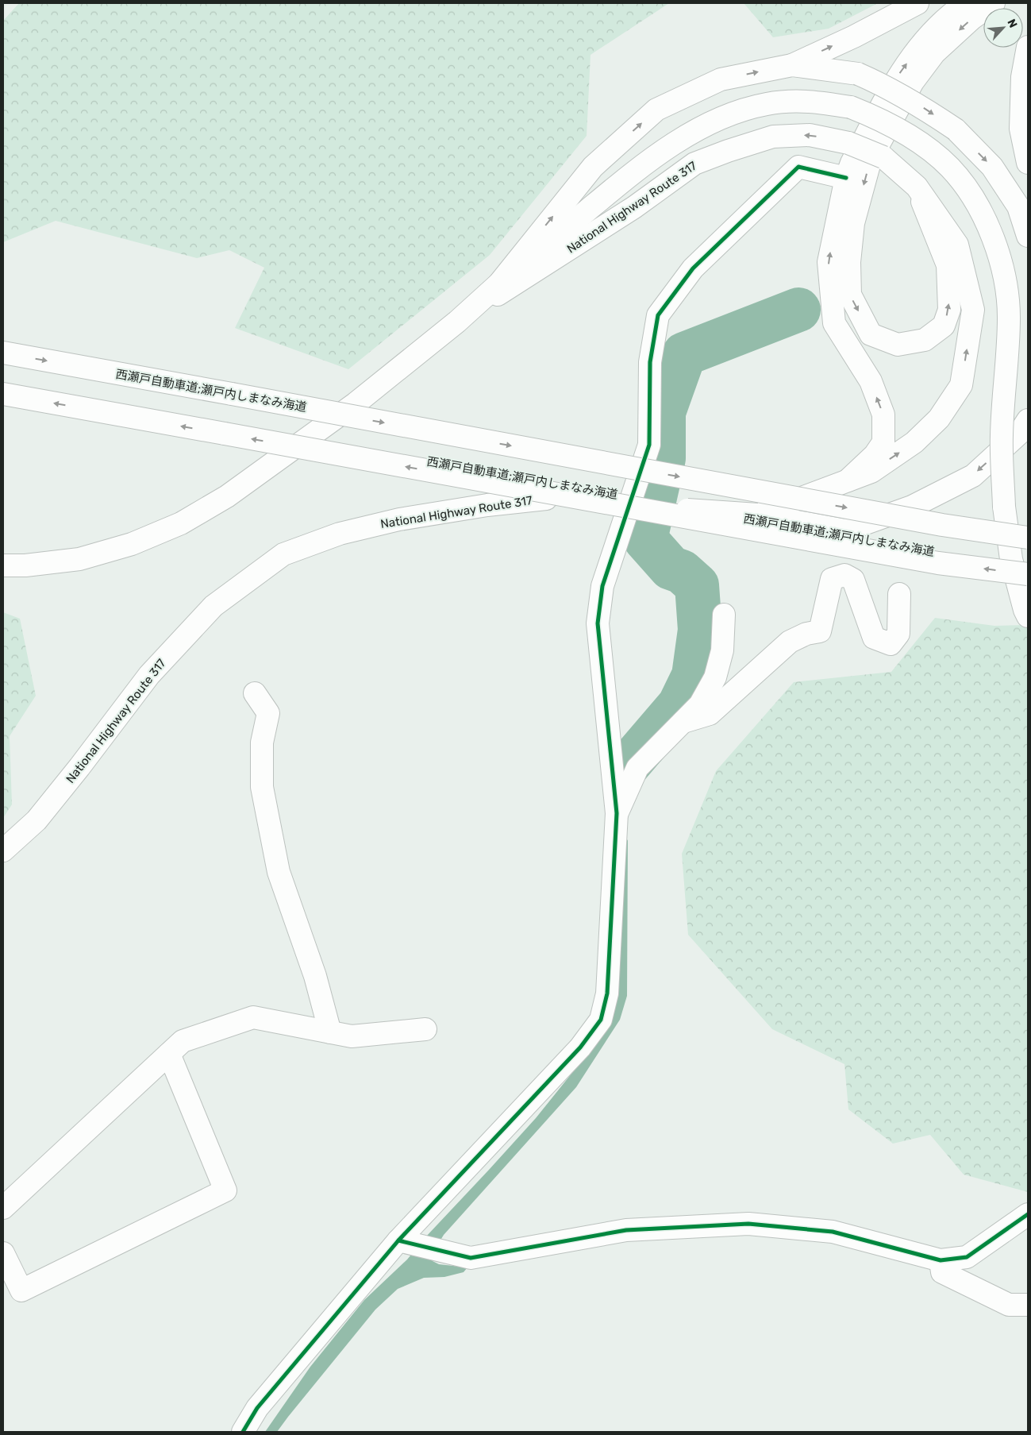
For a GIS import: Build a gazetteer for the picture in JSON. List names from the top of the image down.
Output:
{
  "streets": {
    "main road": ["National Highway Route 317", "西瀬戸自動車道;瀬戸内しまなみ海道"]
  },
  "north": "top right"
}
